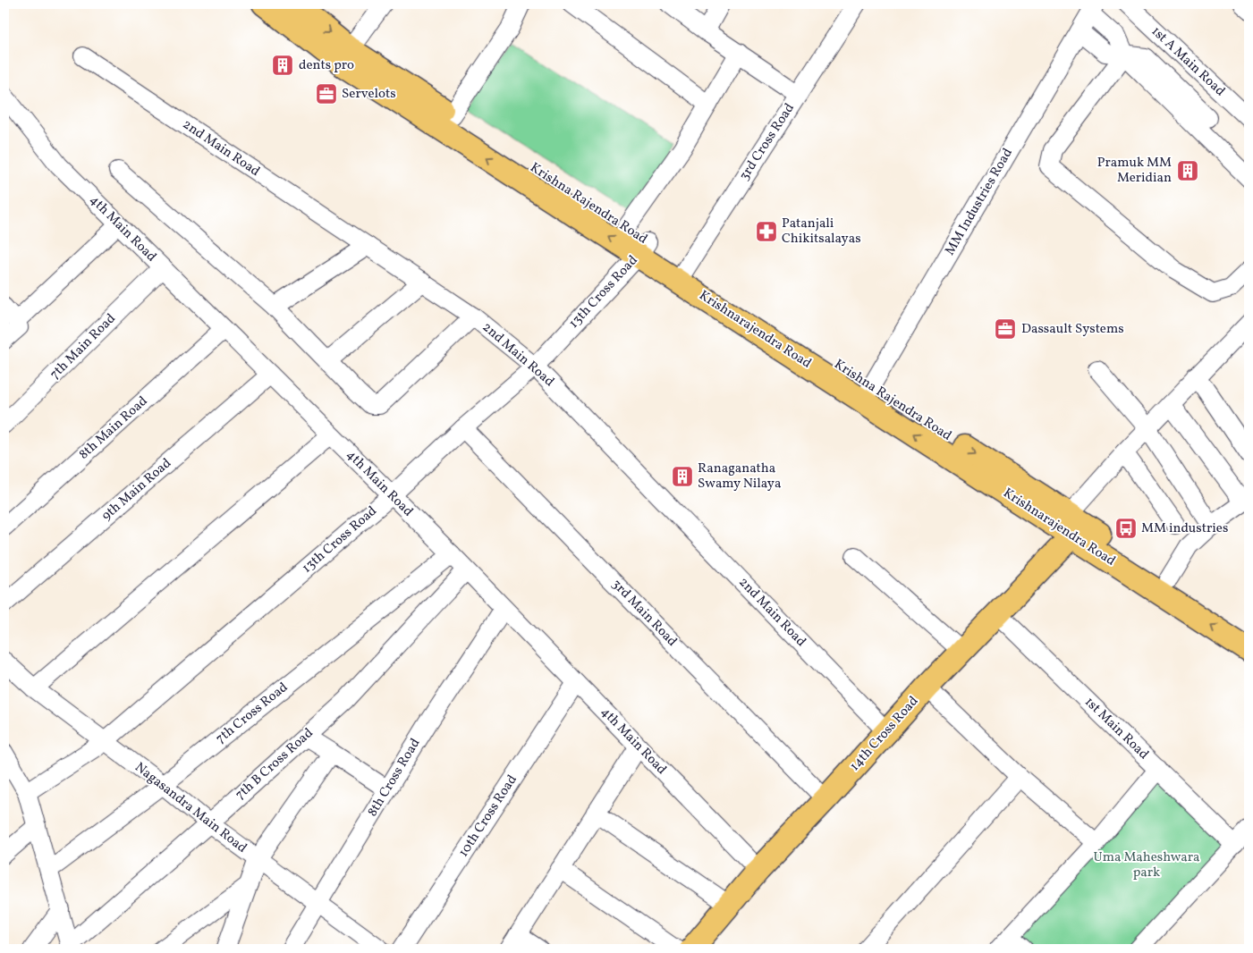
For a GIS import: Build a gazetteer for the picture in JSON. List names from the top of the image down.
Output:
{
  "streets": {
    "main road": ["Krishna Rajendra Road", "Krishnarajendra Road", "14th Cross Road"],
    "street": [
      "1st A Main Road",
      "3rd Cross Road",
      "2nd Main Road",
      "MM Industries Road",
      "4th Main Road",
      "13th Cross Road",
      "7th Main Road",
      "8th Main Road",
      "9th Main Road",
      "3rd Main Road",
      "7th Cross Road",
      "1st Main Road",
      "7th B Cross Road",
      "8th Cross Road",
      "Nagasandra Main Road",
      "10th Cross Road"
    ]
  },
  "crossings": [
    ["3rd Cross Road", "Krishnarajendra Road"],
    ["2nd Main Road", "13th Cross Road"],
    ["2nd Main Road", "14th Cross Road"],
    ["MM Industries Road", "Krishnarajendra Road"],
    ["Krishna Rajendra Road", "13th Cross Road"],
    ["Krishna Rajendra Road", "Krishnarajendra Road"],
    ["4th Main Road", "13th Cross Road"],
    ["4th Main Road", "7th Main Road"],
    ["4th Main Road", "8th Main Road"],
    ["4th Main Road", "9th Main Road"],
    ["4th Main Road", "7th Cross Road"],
    ["4th Main Road", "14th Cross Road"],
    ["4th Main Road", "7th B Cross Road"],
    ["4th Main Road", "8th Cross Road"],
    ["4th Main Road", "10th Cross Road"],
    ["13th Cross Road", "Krishnarajendra Road"],
    ["13th Cross Road", "3rd Main Road"],
    ["13th Cross Road", "Nagasandra Main Road"],
    ["Krishnarajendra Road", "14th Cross Road"],
    ["3rd Main Road", "14th Cross Road"],
    ["7th Cross Road", "Nagasandra Main Road"],
    ["1st Main Road", "14th Cross Road"],
    ["7th B Cross Road", "Nagasandra Main Road"],
    ["8th Cross Road", "Nagasandra Main Road"]
  ],
  "parks": ["Uma Maheshwara park"],
  "places": {
    "building": ["dents pro", "Pramuk MM Meridian", "Ranaganatha Swamy Nilaya"],
    "office": ["Servelots", "Dassault Systems"],
    "pharmacy": ["Patanjali Chikitsalayas"],
    "bus stop": ["MM industries"]
  }
}
